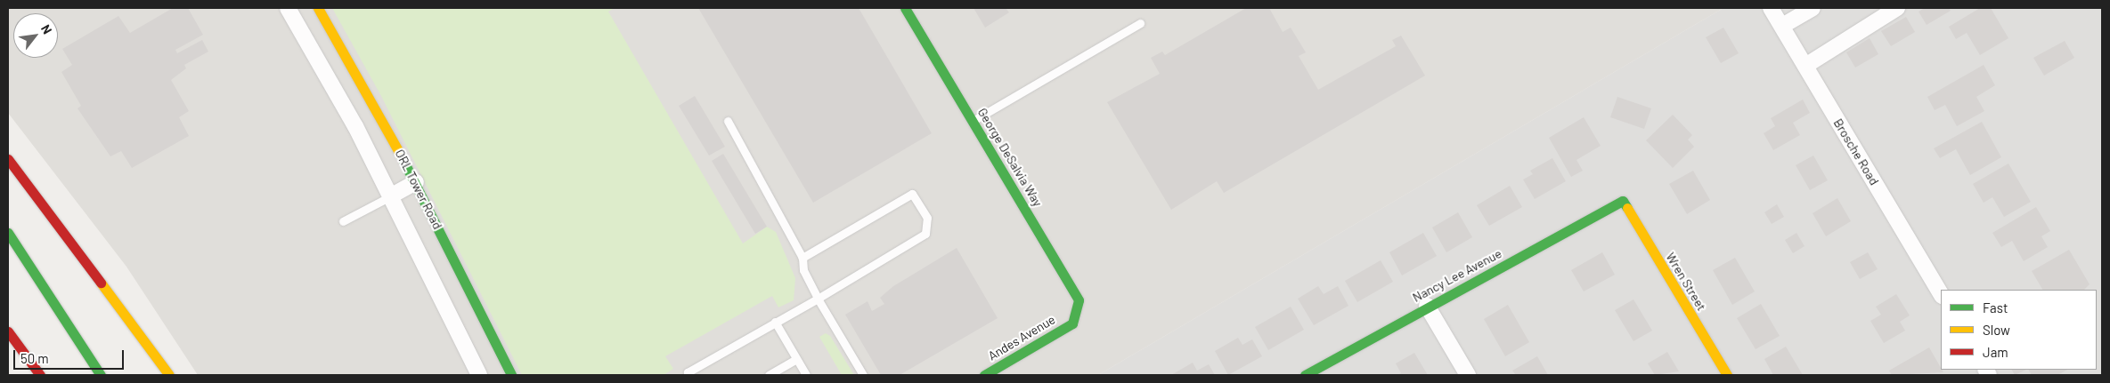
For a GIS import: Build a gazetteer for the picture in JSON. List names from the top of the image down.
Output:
{
  "streets": {
    "main road": [
      "George DeSalvia Way",
      "ORL Tower Road",
      "Nancy Lee Avenue",
      "Wren Street",
      "Andes Avenue"
    ],
    "street": ["Brosche Road"]
  },
  "crossings": [
    ["George DeSalvia Way", "Andes Avenue"],
    ["Nancy Lee Avenue", "Wren Street"]
  ],
  "legend": ["Fast", "Slow", "Jam"],
  "scale_bar": "50 m",
  "north": "top right"
}
